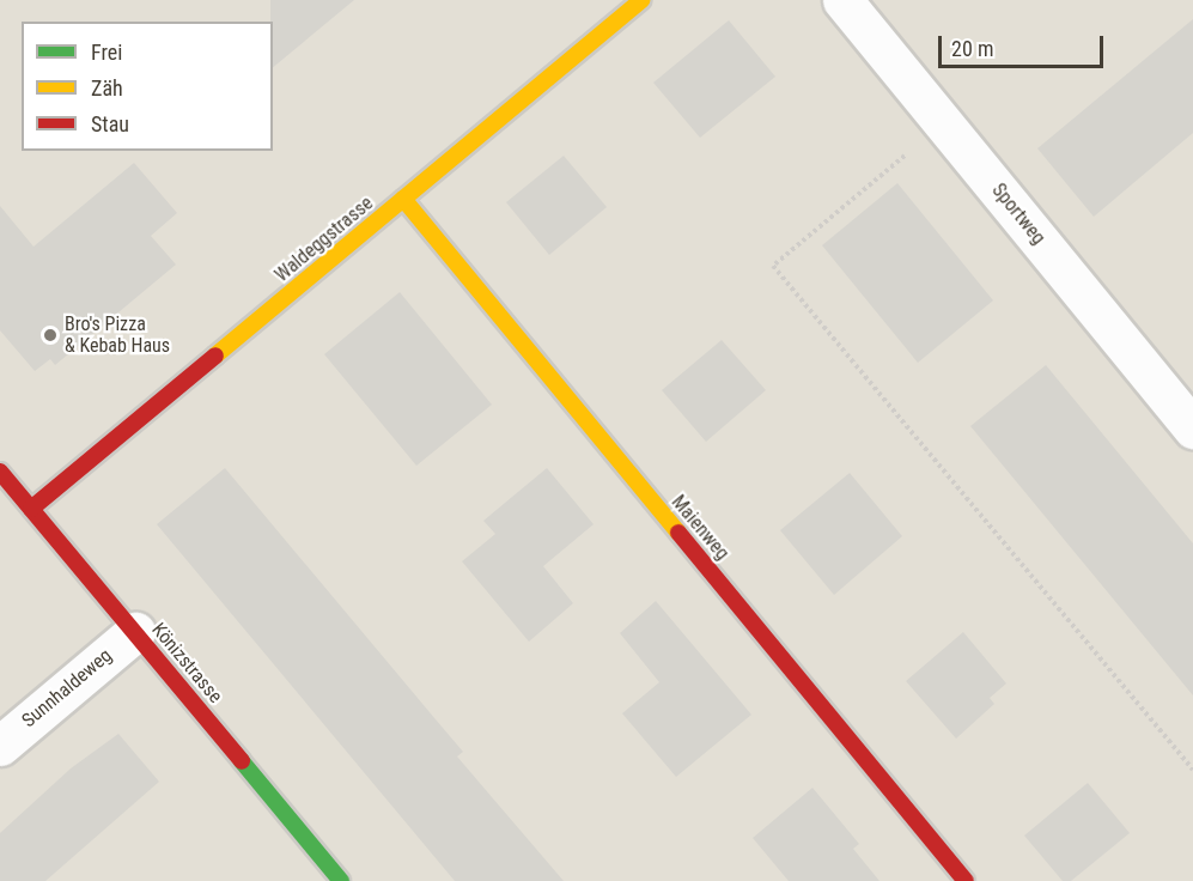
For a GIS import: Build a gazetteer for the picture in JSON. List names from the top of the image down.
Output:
{
  "streets": {
    "street": [
      "Sportweg",
      "Waldeggstrasse",
      "Maienweg",
      "Könizstrasse",
      "Sunnhaldeweg"
    ]
  },
  "crossings": [
    ["Waldeggstrasse", "Maienweg"],
    ["Waldeggstrasse", "Könizstrasse"],
    ["Könizstrasse", "Sunnhaldeweg"]
  ],
  "places": ["Bro's Pizza & Kebab Haus"],
  "legend": ["Frei", "Zäh", "Stau"],
  "scale_bar": "20 m"
}
